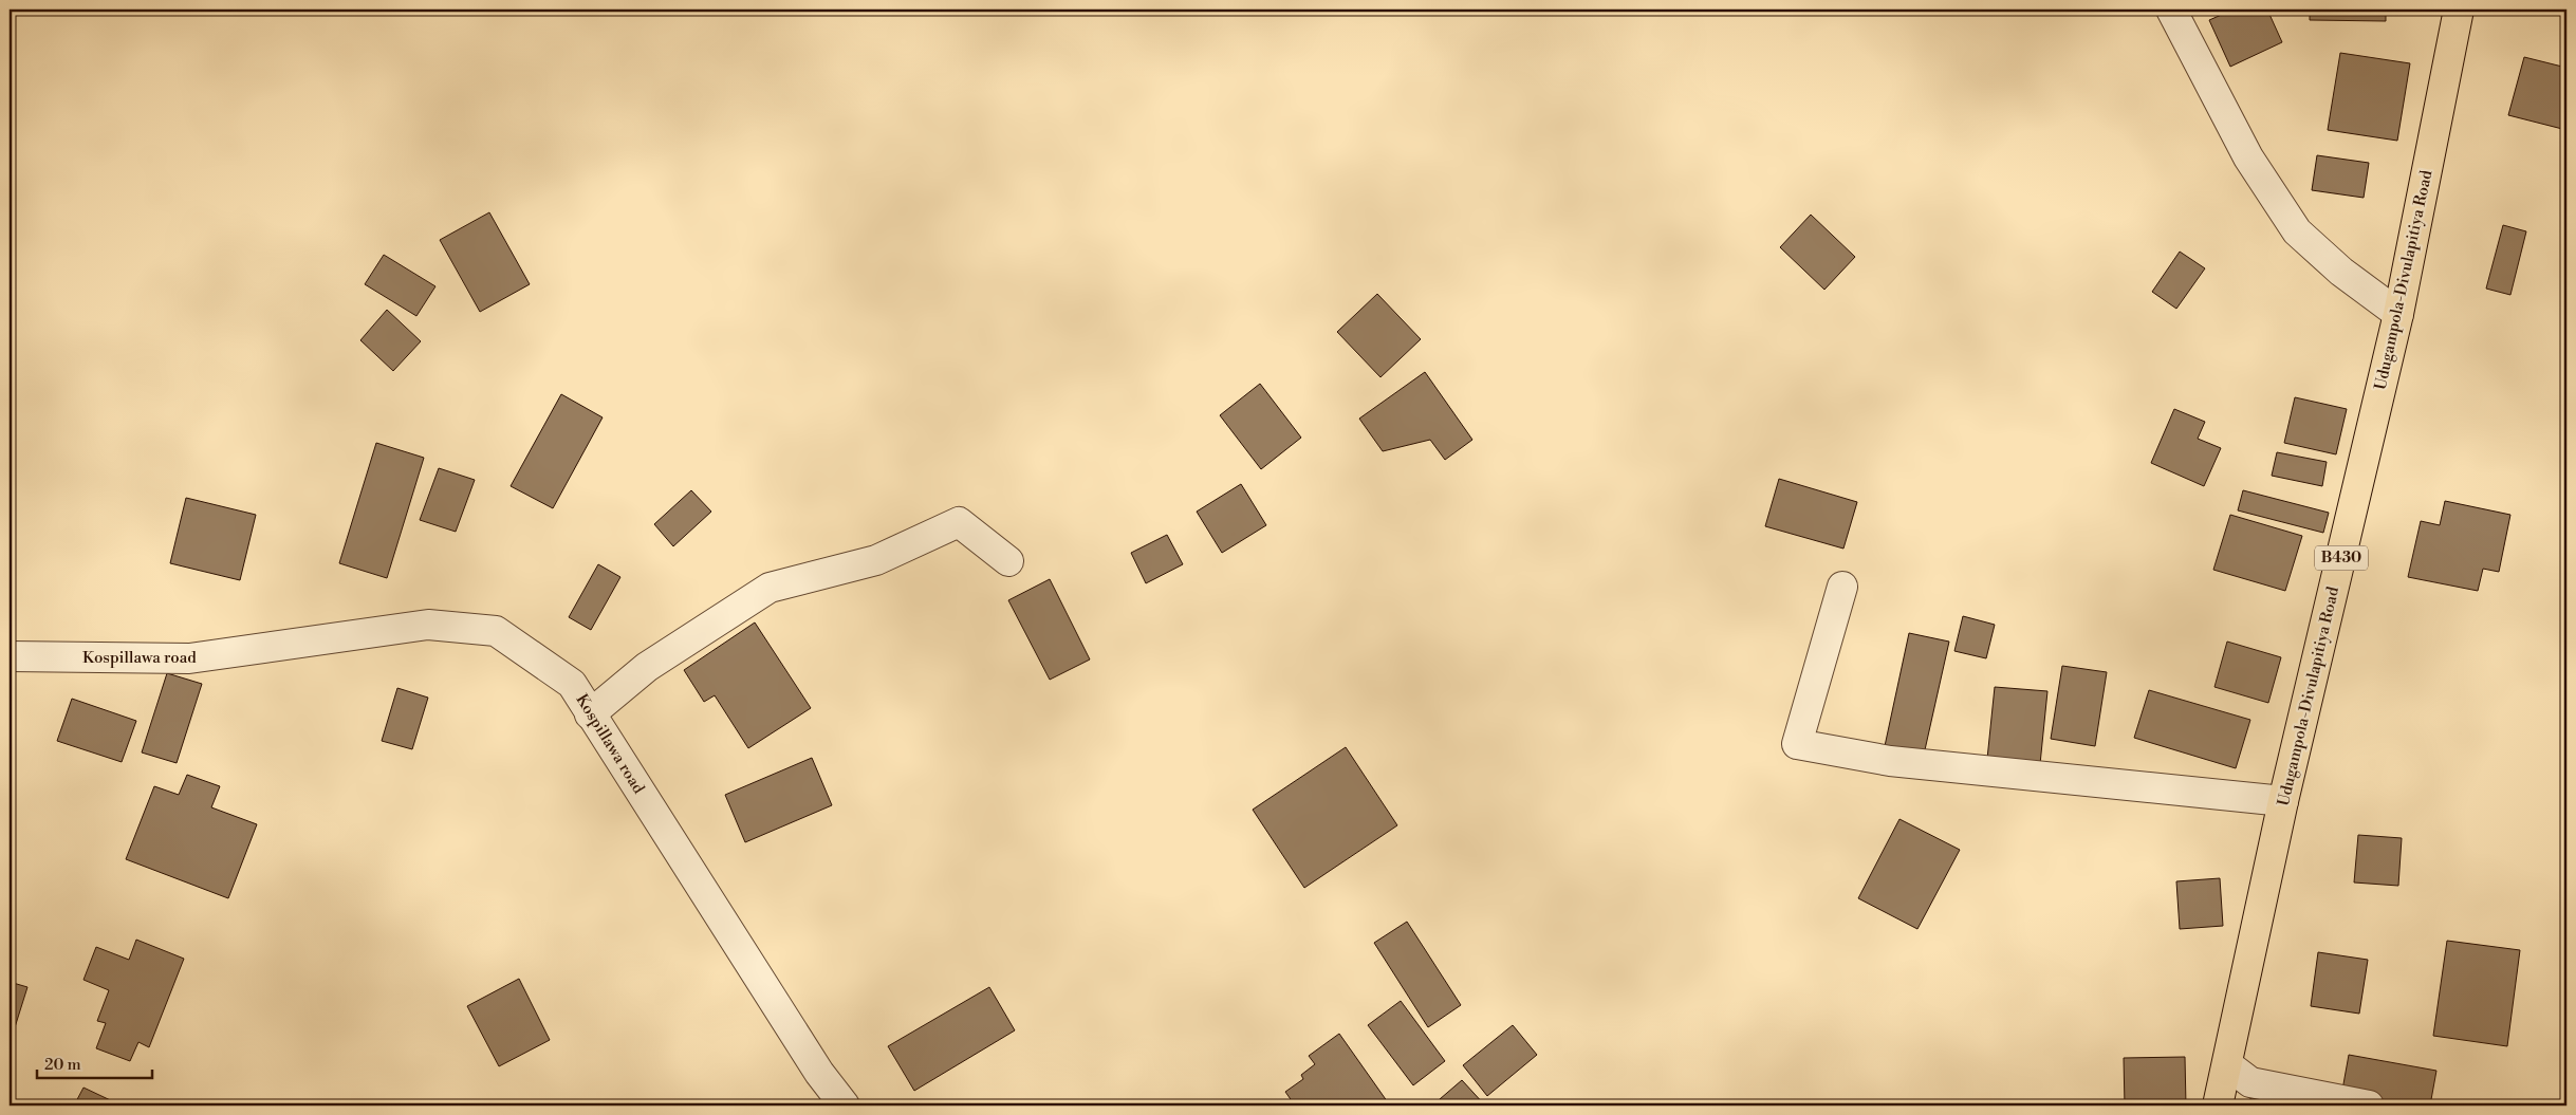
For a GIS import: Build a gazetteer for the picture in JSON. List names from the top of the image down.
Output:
{
  "streets": {
    "main road": ["Udugampola-Divulapitiya Road", "B430"],
    "street": ["Kospillawa road"]
  },
  "scale_bar": "20 m"
}
